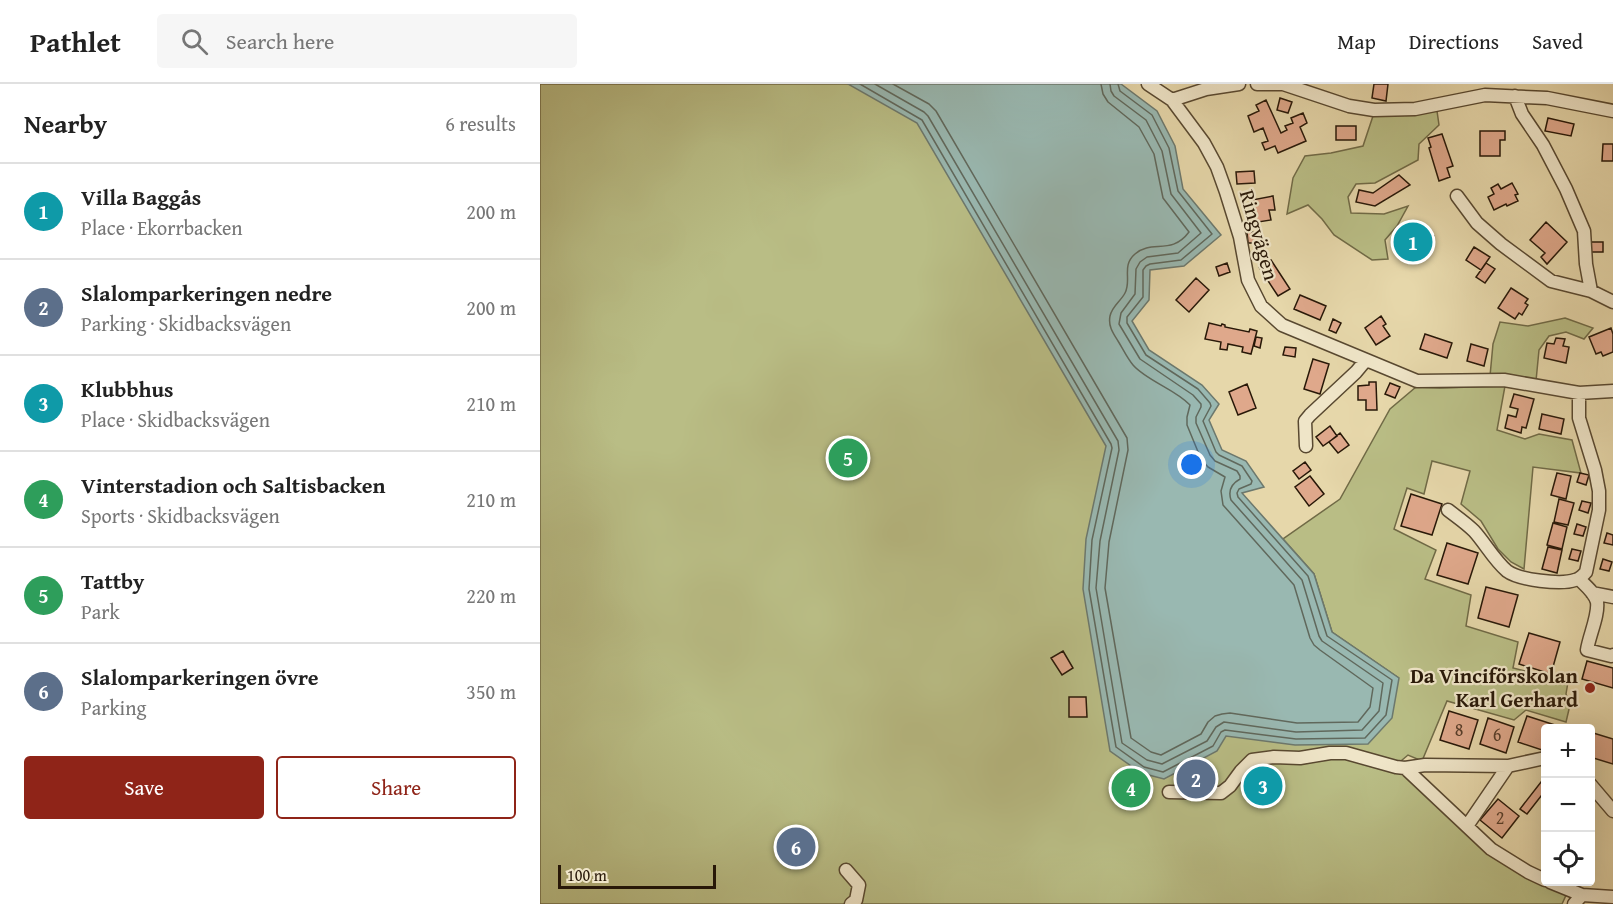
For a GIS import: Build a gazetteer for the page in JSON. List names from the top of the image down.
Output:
{
  "streets": {
    "street": ["Ringvägen"]
  },
  "places": ["Da Vinciförskolan Karl Gerhard"],
  "house_numbers": ["8", "6", "2"],
  "scale_bar": "100 m",
  "page": {
    "header": "Pathlet",
    "search": "Search here",
    "nav": ["Map", "Directions", "Saved"],
    "heading": ["Nearby", "6 results"],
    "list": [
      {
        "mark": "1",
        "name": "Villa Baggås",
        "note": "Place · Ekorrbacken",
        "value": "200 m"
      },
      {
        "mark": "2",
        "name": "Slalomparkeringen nedre",
        "note": "Parking · Skidbacksvägen",
        "value": "200 m"
      },
      {
        "mark": "3",
        "name": "Klubbhus",
        "note": "Place · Skidbacksvägen",
        "value": "210 m"
      },
      {
        "mark": "4",
        "name": "Vinterstadion och Saltisbacken",
        "note": "Sports · Skidbacksvägen",
        "value": "210 m"
      },
      {
        "mark": "5",
        "name": "Tattby",
        "note": "Park",
        "value": "220 m"
      },
      {
        "mark": "6",
        "name": "Slalomparkeringen övre",
        "note": "Parking",
        "value": "350 m"
      }
    ],
    "pins": [
      "1",
      "5",
      "2",
      "3",
      "4",
      "6"
    ],
    "map_buttons": ["+", "−"],
    "buttons": ["Save", "Share"],
    "scale": "100 m"
  }
}
